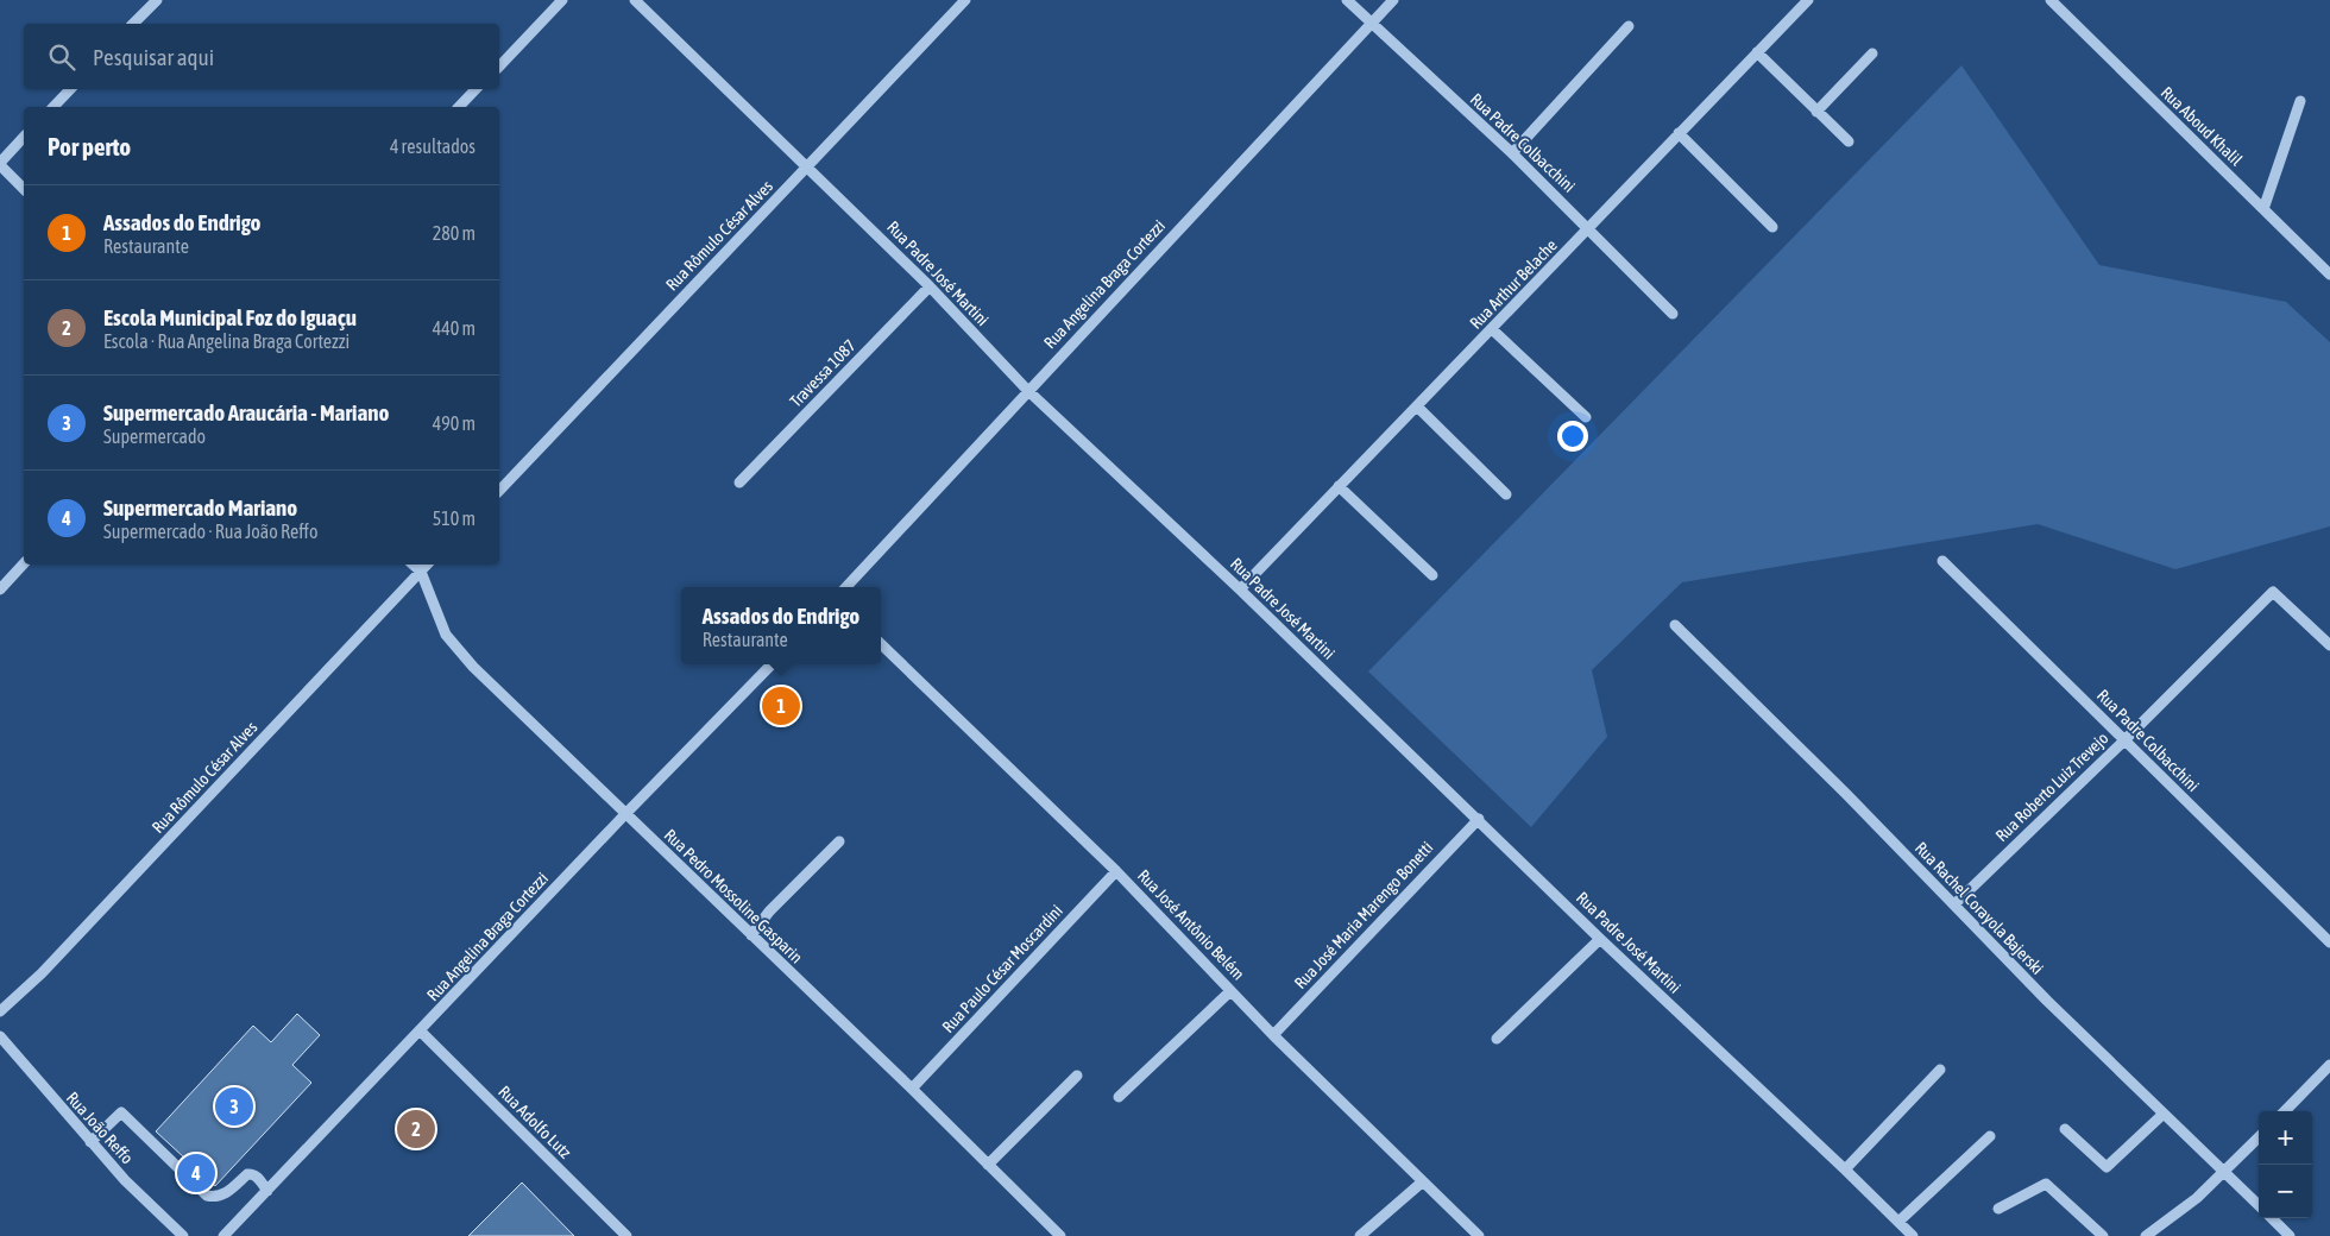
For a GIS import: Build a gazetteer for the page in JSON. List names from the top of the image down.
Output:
{
  "streets": {
    "street": [
      "Rua Aboud Khalil",
      "Rua Padre Colbacchini",
      "Rua Rômulo César Alves",
      "Rua Padre José Martini",
      "Rua Angelina Braga Cortezzi",
      "Rua Arthur Belache",
      "Travessa 1087",
      "Rua Roberto Luiz Trevejo",
      "Rua Pedro Mossoline Gasparin",
      "Rua Rachel Corayola Bajerski",
      "Rua José Maria Marengo Bonetti",
      "Rua José Antônio Belém",
      "Rua Paulo César Moscardini",
      "Rua Adolfo Lutz",
      "Rua João Reffo"
    ]
  },
  "crossings": [
    ["Rua Padre Colbacchini", "Rua Angelina Braga Cortezzi"],
    ["Rua Padre Colbacchini", "Rua Arthur Belache"],
    ["Rua Padre Colbacchini", "Rua Roberto Luiz Trevejo"],
    ["Rua Rômulo César Alves", "Rua Padre José Martini"],
    ["Rua Rômulo César Alves", "Rua Pedro Mossoline Gasparin"],
    ["Rua Padre José Martini", "Rua Angelina Braga Cortezzi"],
    ["Rua Padre José Martini", "Rua Arthur Belache"],
    ["Rua Padre José Martini", "Travessa 1087"],
    ["Rua Padre José Martini", "Rua José Maria Marengo Bonetti"],
    ["Rua Angelina Braga Cortezzi", "Rua Pedro Mossoline Gasparin"],
    ["Rua Angelina Braga Cortezzi", "Rua Adolfo Lutz"],
    ["Rua Roberto Luiz Trevejo", "Rua Rachel Corayola Bajerski"],
    ["Rua Pedro Mossoline Gasparin", "Rua Paulo César Moscardini"],
    ["Rua José Maria Marengo Bonetti", "Rua José Antônio Belém"],
    ["Rua José Antônio Belém", "Rua Paulo César Moscardini"]
  ],
  "page": {
    "search": "Pesquisar aqui",
    "heading": ["Por perto", "4 resultados"],
    "list": [
      {
        "mark": "1",
        "name": "Assados do Endrigo",
        "note": "Restaurante",
        "value": "280 m"
      },
      {
        "mark": "2",
        "name": "Escola Municipal Foz do Iguaçu",
        "note": "Escola · Rua Angelina Braga Cortezzi",
        "value": "440 m"
      },
      {
        "mark": "3",
        "name": "Supermercado Araucária - Mariano",
        "note": "Supermercado",
        "value": "490 m"
      },
      {
        "mark": "4",
        "name": "Supermercado Mariano",
        "note": "Supermercado · Rua João Reffo",
        "value": "510 m"
      }
    ],
    "popup": ["Assados do Endrigo", "Restaurante"],
    "pins": [
      "1",
      "3",
      "2",
      "4"
    ],
    "map_buttons": ["+", "−"]
  }
}
